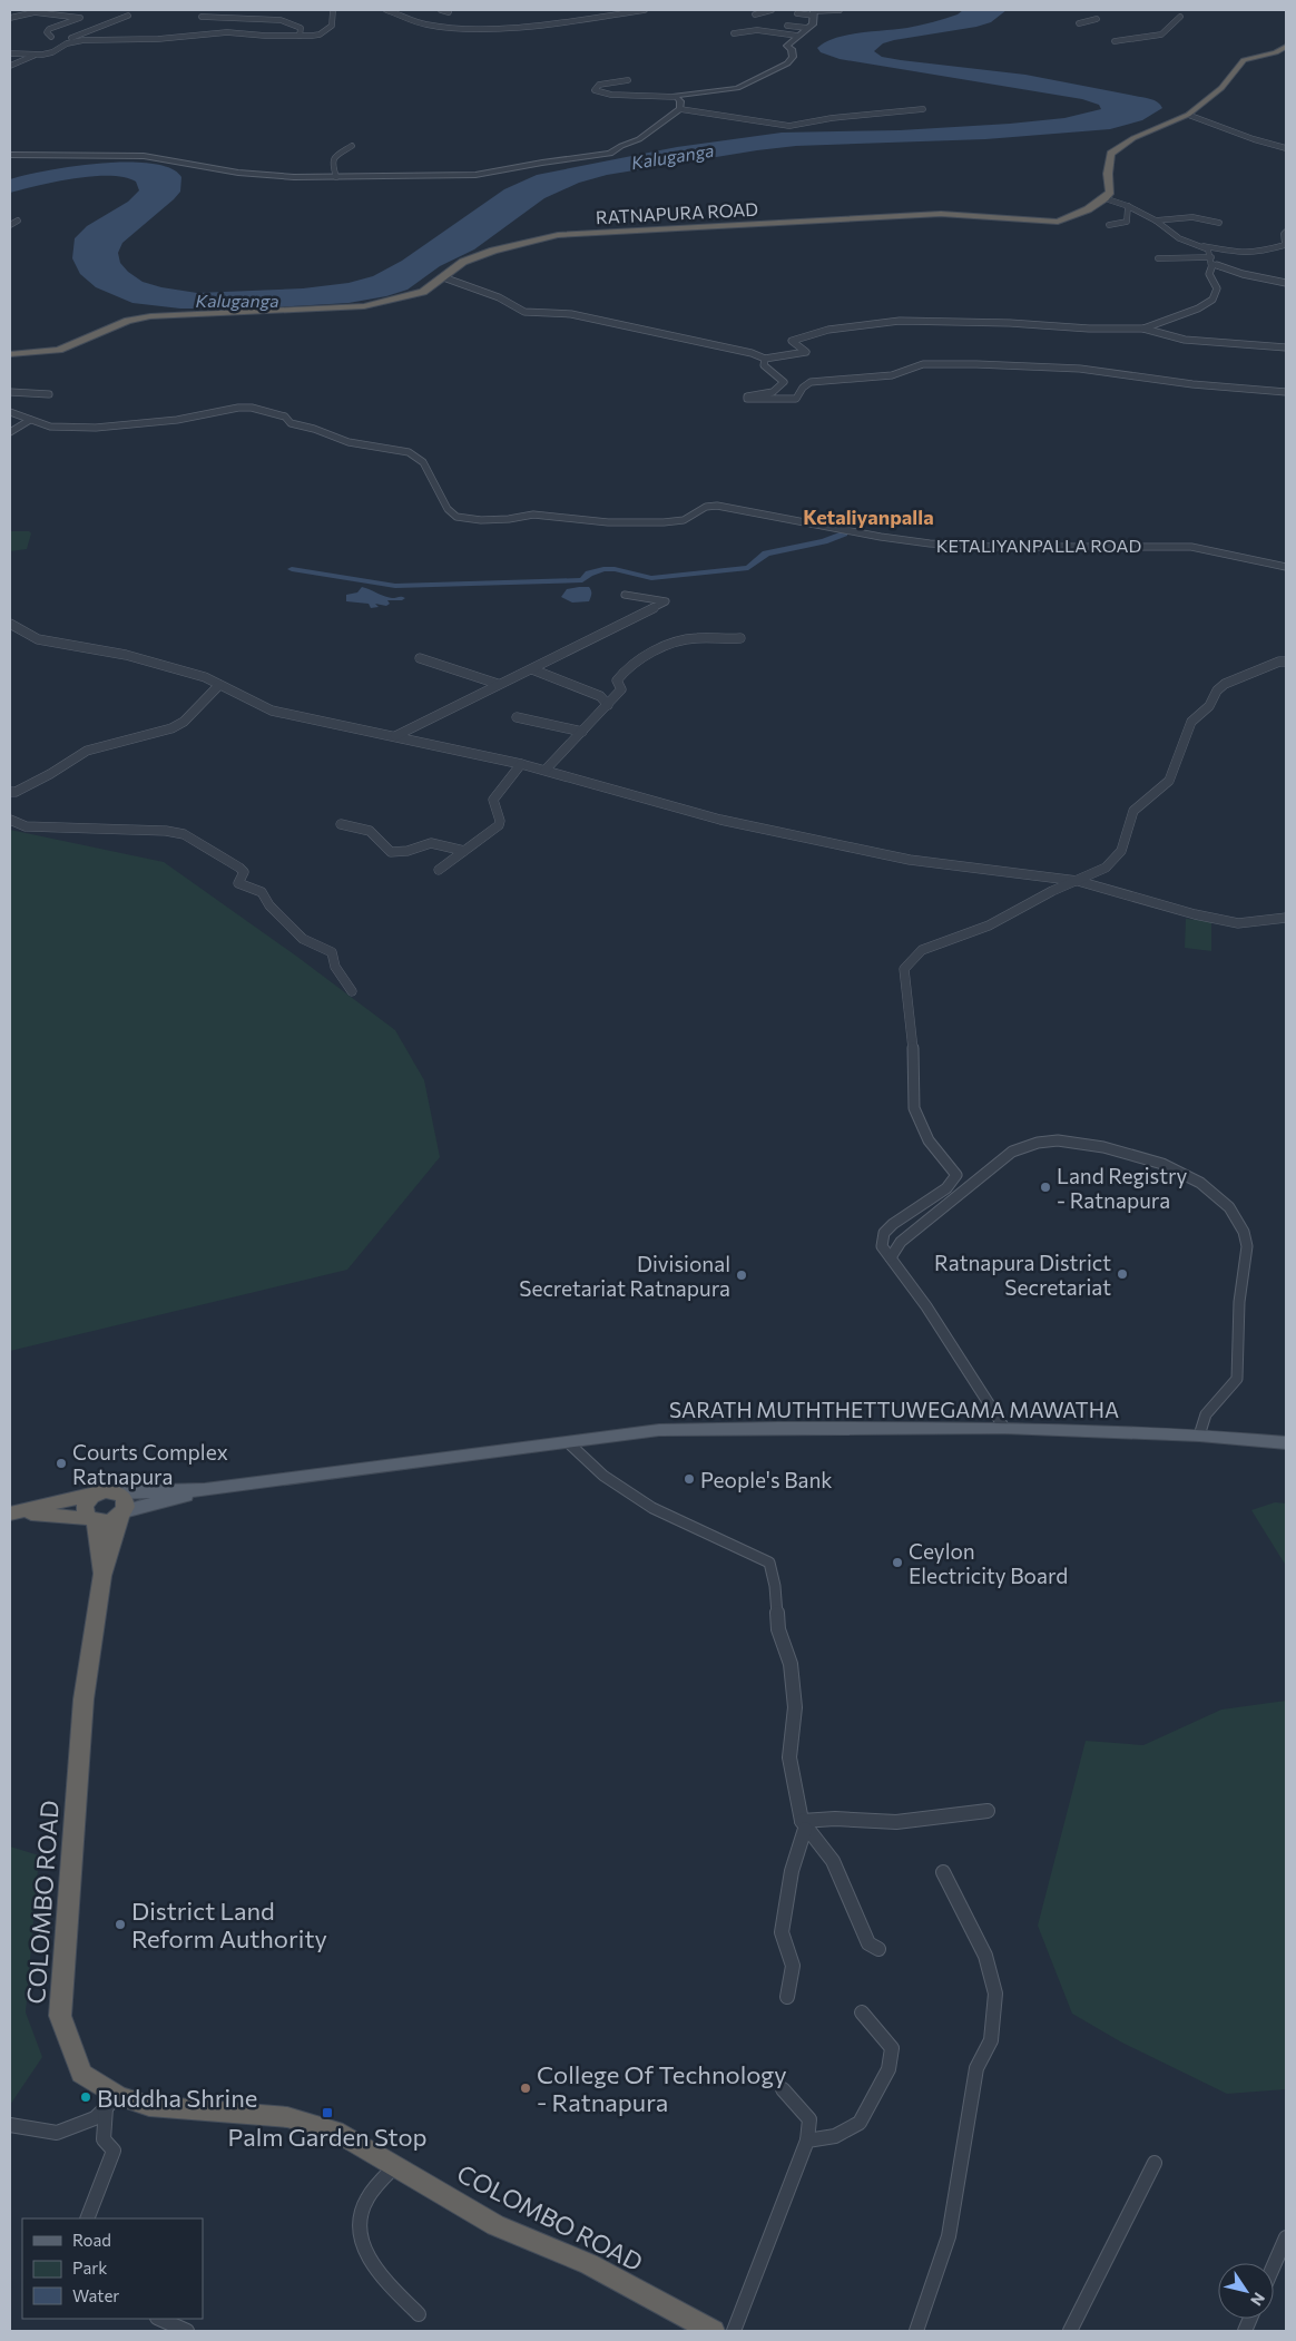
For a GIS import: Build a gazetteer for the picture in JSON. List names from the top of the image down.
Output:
{
  "streets": {
    "highway": ["RATNAPURA ROAD", "COLOMBO ROAD"],
    "main road": ["SARATH MUTHTHETTUWEGAMA MAWATHA"],
    "street": ["KETALIYANPALLA ROAD"]
  },
  "districts": ["Ketaliyanpalla"],
  "water": ["Kaluganga"],
  "places": {
    "other": [
      "Land Registry - Ratnapura",
      "Ratnapura District Secretariat",
      "Divisional Secretariat Ratnapura",
      "Courts Complex Ratnapura",
      "People's Bank",
      "Ceylon Electricity Board",
      "District Land Reform Authority",
      "College Of Technology - Ratnapura",
      "Buddha Shrine"
    ],
    "transit": ["Palm Garden Stop"]
  },
  "legend": ["Road", "Park", "Water"],
  "north": "bottom right"
}
